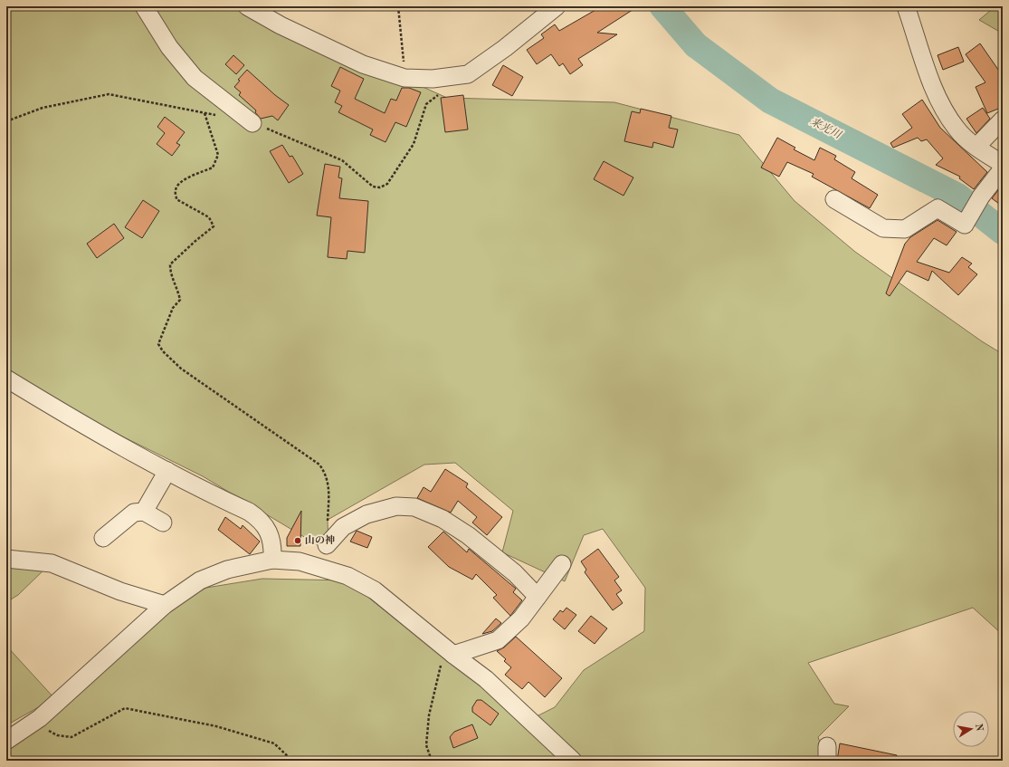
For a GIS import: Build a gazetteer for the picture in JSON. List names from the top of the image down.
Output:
{
  "water": ["来光川"],
  "places": ["山の神"],
  "north": "right"
}
